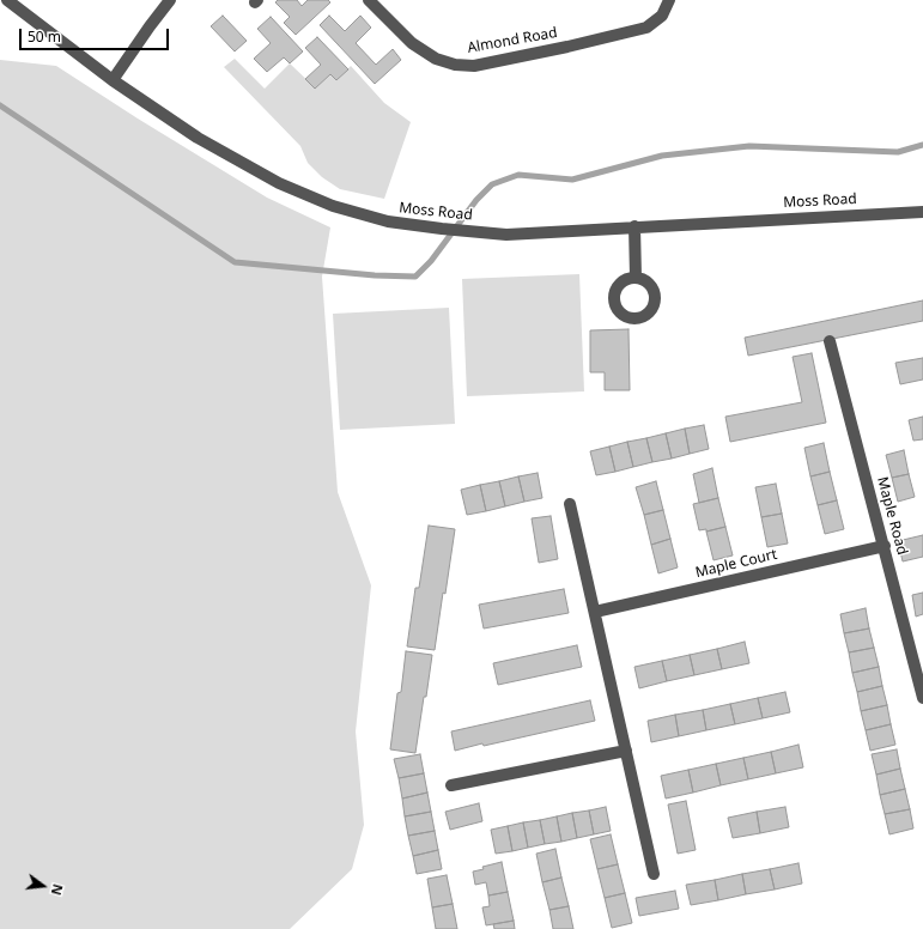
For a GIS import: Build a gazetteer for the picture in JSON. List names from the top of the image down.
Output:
{
  "streets": {
    "street": [
      "Almond Road",
      "Moss Road",
      "Maple Road",
      "Maple Court"
    ]
  },
  "crossings": [
    ["Maple Road", "Maple Court"]
  ],
  "scale_bar": "50 m",
  "north": "right"
}
